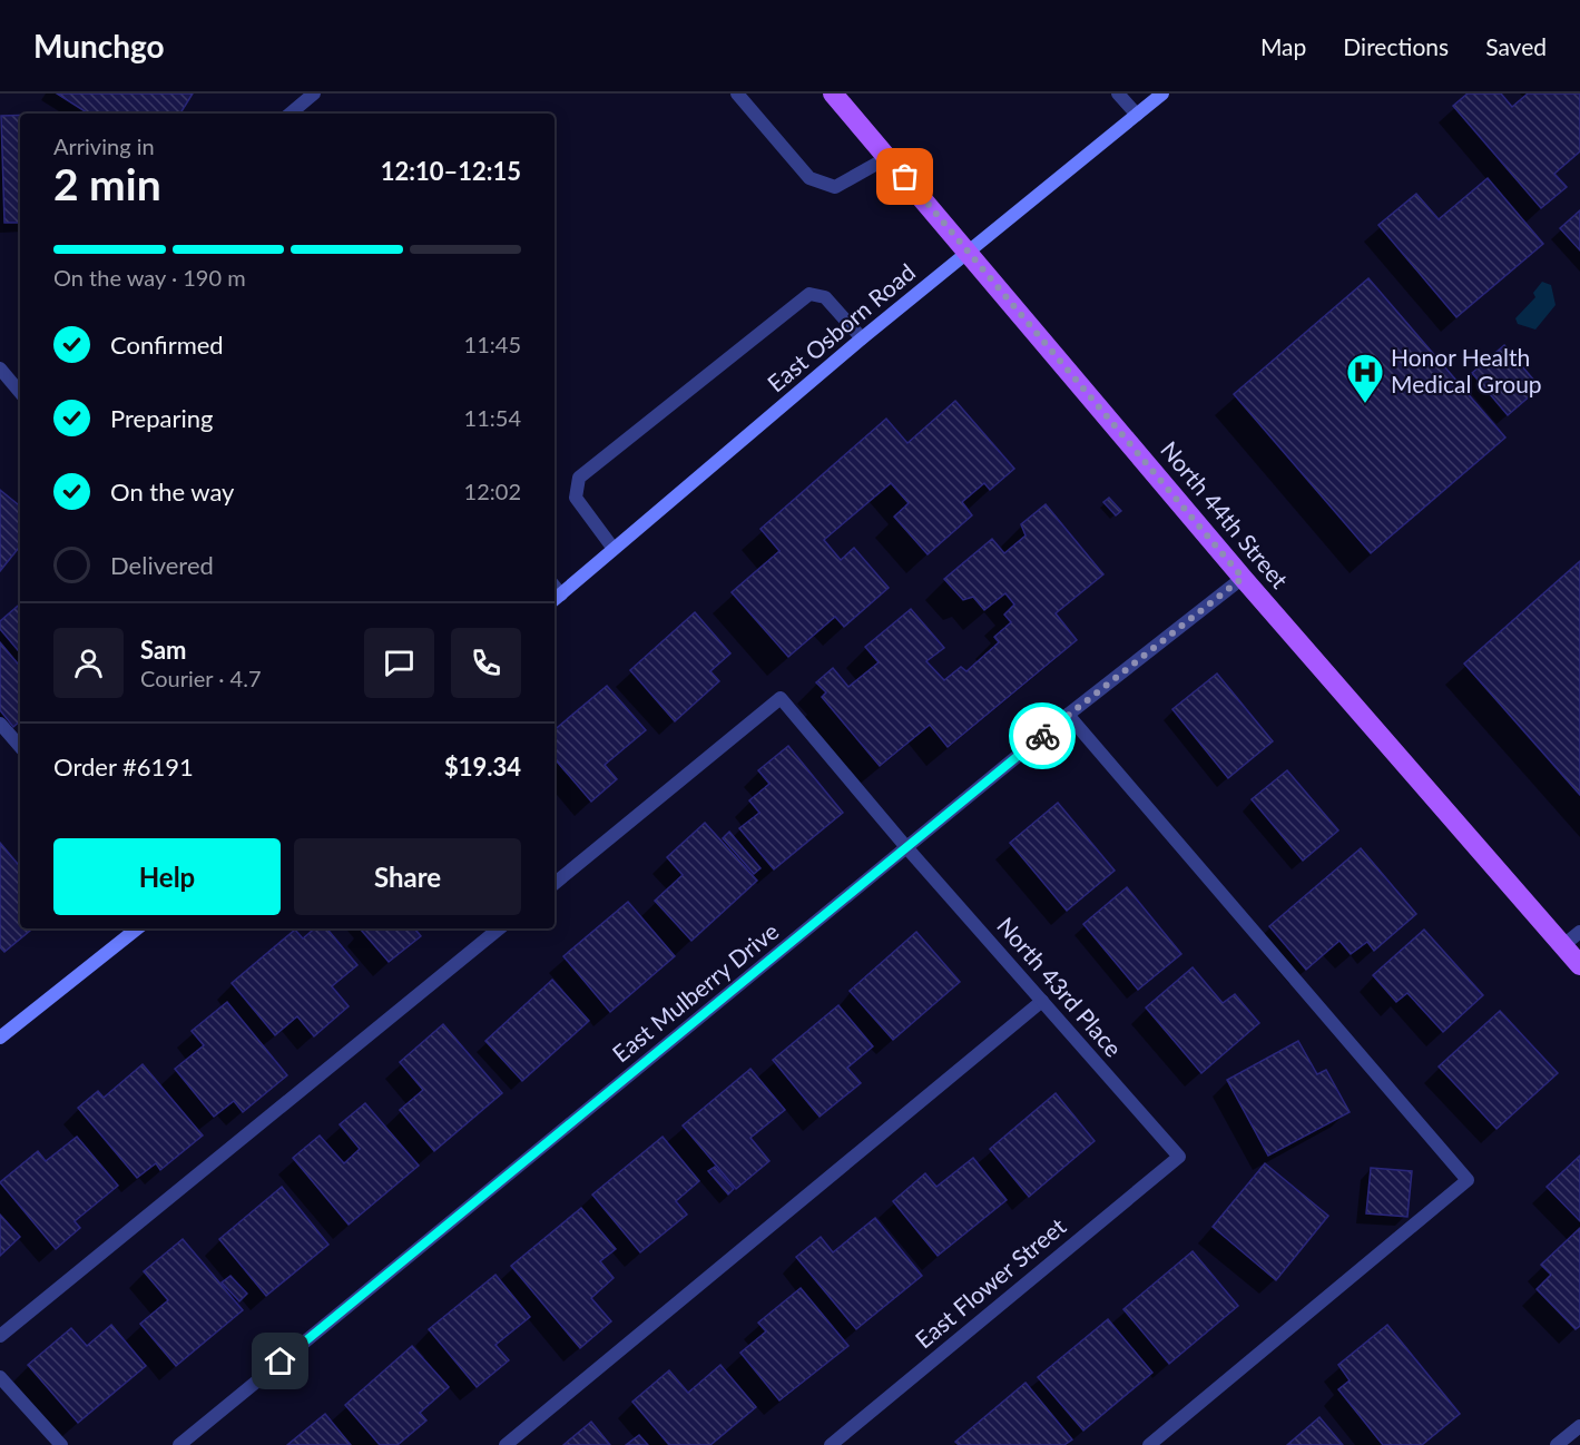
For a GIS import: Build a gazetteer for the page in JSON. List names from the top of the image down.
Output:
{
  "streets": {
    "main road": ["North 44th Street"],
    "street": [
      "East Osborn Road",
      "North 43rd Place",
      "East Mulberry Drive",
      "East Flower Street"
    ]
  },
  "crossings": [
    ["East Osborn Road", "North 44th Street"],
    ["North 44th Street", "East Mulberry Drive"],
    ["North 43rd Place", "East Mulberry Drive"],
    ["North 43rd Place", "East Flower Street"]
  ],
  "places": {
    "hospital": ["Honor Health Medical Group"]
  },
  "page": {
    "header": "Munchgo",
    "nav": ["Map", "Directions", "Saved"],
    "heading": ["2 min", "Arriving in", "12:10–12:15"],
    "panel": [
      "Sam",
      "Courier · 4.7",
      "Order #6191",
      "$19.34"
    ],
    "bar": "On the way · 190 m",
    "list": [
      ["Confirmed", "11:45"],
      ["Preparing", "11:54"],
      ["On the way", "12:02"],
      "Delivered"
    ],
    "buttons": ["Help", "Share"]
  }
}
